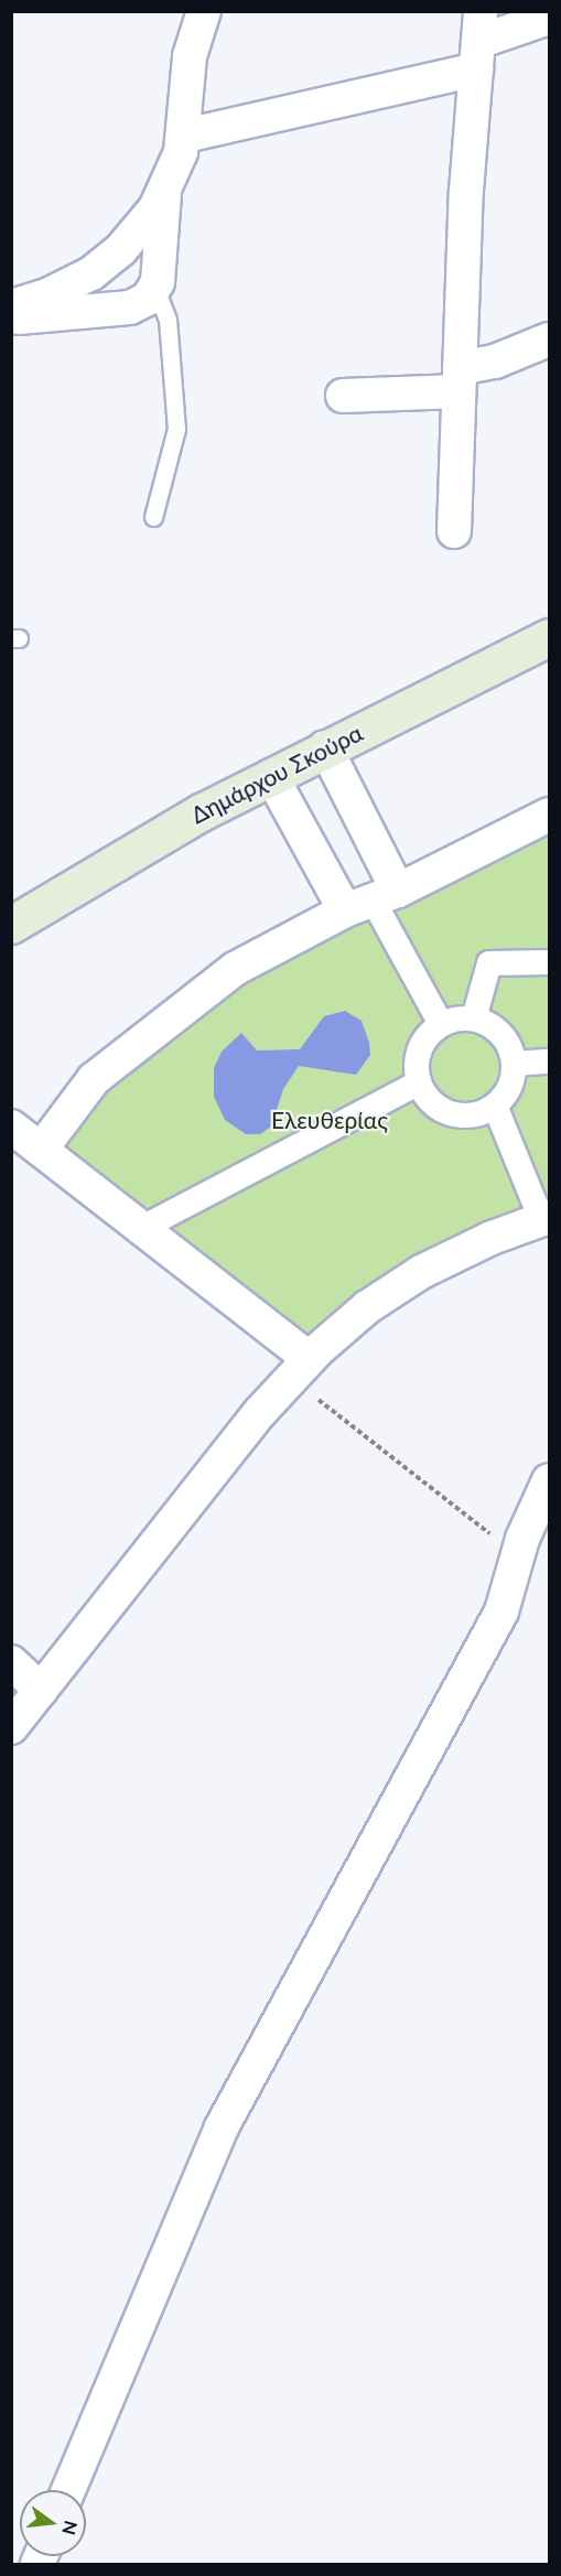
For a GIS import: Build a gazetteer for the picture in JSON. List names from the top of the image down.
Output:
{
  "streets": {
    "main road": ["Δημάρχου Σκούρα"]
  },
  "parks": ["Ελευθερίας"],
  "north": "right"
}
